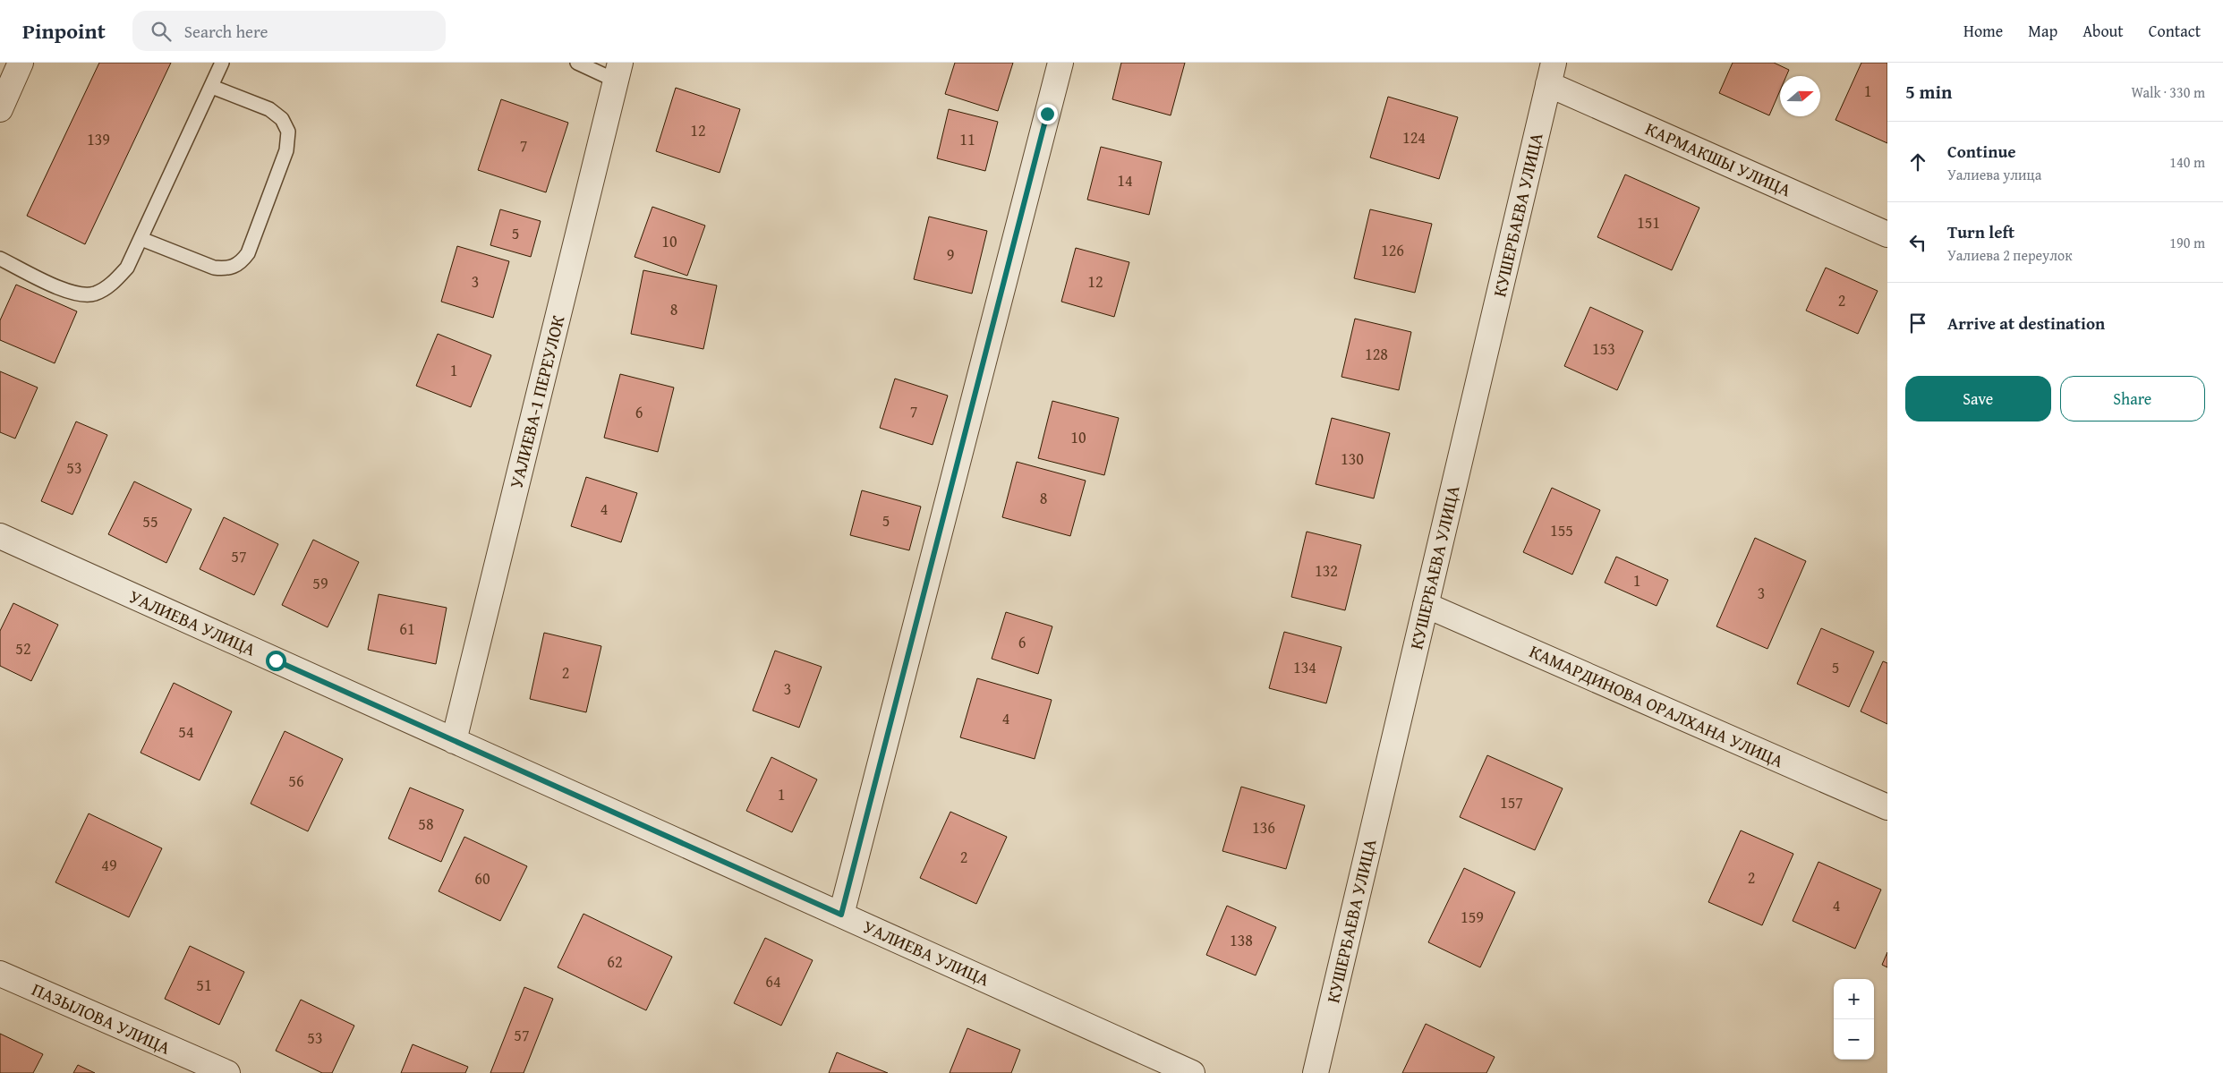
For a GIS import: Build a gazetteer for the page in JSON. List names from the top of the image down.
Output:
{
  "streets": {
    "street": [
      "КАРМАКШЫ УЛИЦА",
      "КУШЕРБАЕВА УЛИЦА",
      "УАЛИЕВА-1 ПЕРЕУЛОК",
      "УАЛИЕВА УЛИЦА",
      "КАМАРДИНОВА ОРАЛХАНА УЛИЦА",
      "ПАЗЫЛОВА УЛИЦА"
    ]
  },
  "crossings": [
    ["КАРМАКШЫ УЛИЦА", "КУШЕРБАЕВА УЛИЦА"],
    ["КУШЕРБАЕВА УЛИЦА", "КАМАРДИНОВА ОРАЛХАНА УЛИЦА"],
    ["УАЛИЕВА-1 ПЕРЕУЛОК", "УАЛИЕВА УЛИЦА"]
  ],
  "house_numbers": [
    "1",
    "12",
    "124",
    "139",
    "11",
    "7",
    "14",
    "151",
    "5",
    "10",
    "126",
    "9",
    "3",
    "12",
    "2",
    "8",
    "153",
    "128",
    "1",
    "7",
    "6",
    "10",
    "130",
    "53",
    "8",
    "4",
    "5",
    "55",
    "155",
    "57",
    "132",
    "1",
    "59",
    "3",
    "61",
    "6",
    "52",
    "134",
    "5",
    "2",
    "3",
    "4",
    "54",
    "56",
    "1",
    "157",
    "58",
    "136",
    "2",
    "49",
    "2",
    "60",
    "4",
    "159",
    "138",
    "62",
    "64",
    "51",
    "57",
    "53"
  ],
  "north": "right",
  "page": {
    "header": "Pinpoint",
    "search": "Search here",
    "nav": [
      "Home",
      "Map",
      "About",
      "Contact"
    ],
    "heading": ["5 min", "Walk · 330 m"],
    "list": [
      ["Continue", "Уалиева улица", "140 m"],
      ["Turn left", "Уалиева 2 переулок", "190 m"],
      "Arrive at destination"
    ],
    "buttons": ["Save", "Share"],
    "map_buttons": ["+", "−"]
  }
}
